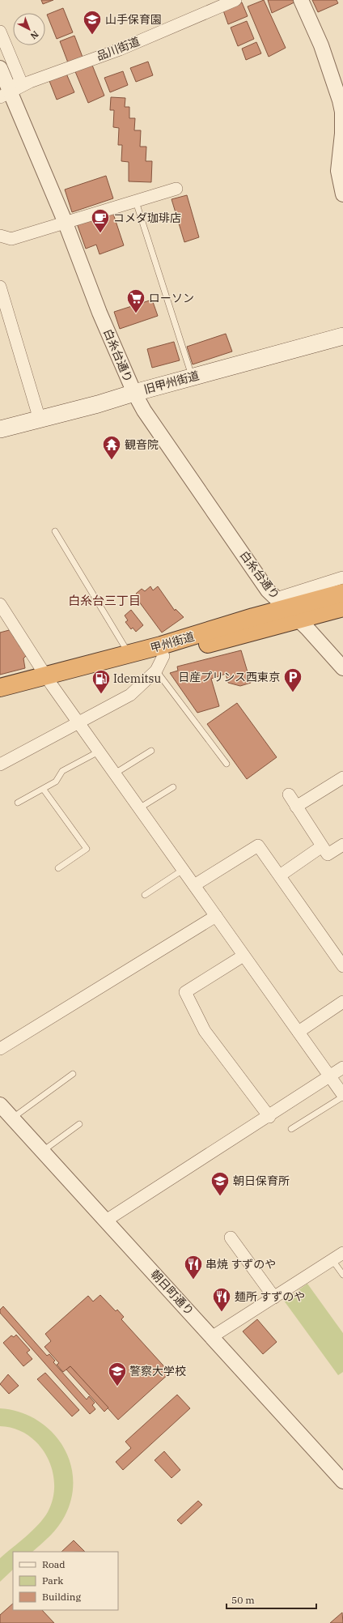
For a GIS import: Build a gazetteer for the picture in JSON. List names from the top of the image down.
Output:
{
  "streets": {
    "highway": ["甲州街道"],
    "main road": ["旧甲州街道"],
    "street": ["品川街道", "白糸台通り", "朝日町通り"]
  },
  "crossings": [
    ["品川街道", "白糸台通り"],
    ["白糸台通り", "旧甲州街道"],
    ["白糸台通り", "甲州街道"]
  ],
  "districts": ["白糸台三丁目"],
  "places": {
    "school or university": ["山手保育園", "朝日保育所", "警察大学校"],
    "cafe": ["コメダ珈琲店"],
    "supermarket": ["ローソン"],
    "temple": ["観音院"],
    "parking": ["日産プリンス西東京"],
    "fuel station": ["Idemitsu"],
    "restaurant": ["串焼 すずのや", "麺所 すずのや"]
  },
  "legend": ["Road", "Park", "Building"],
  "scale_bar": "50 m",
  "north": "bottom right"
}
